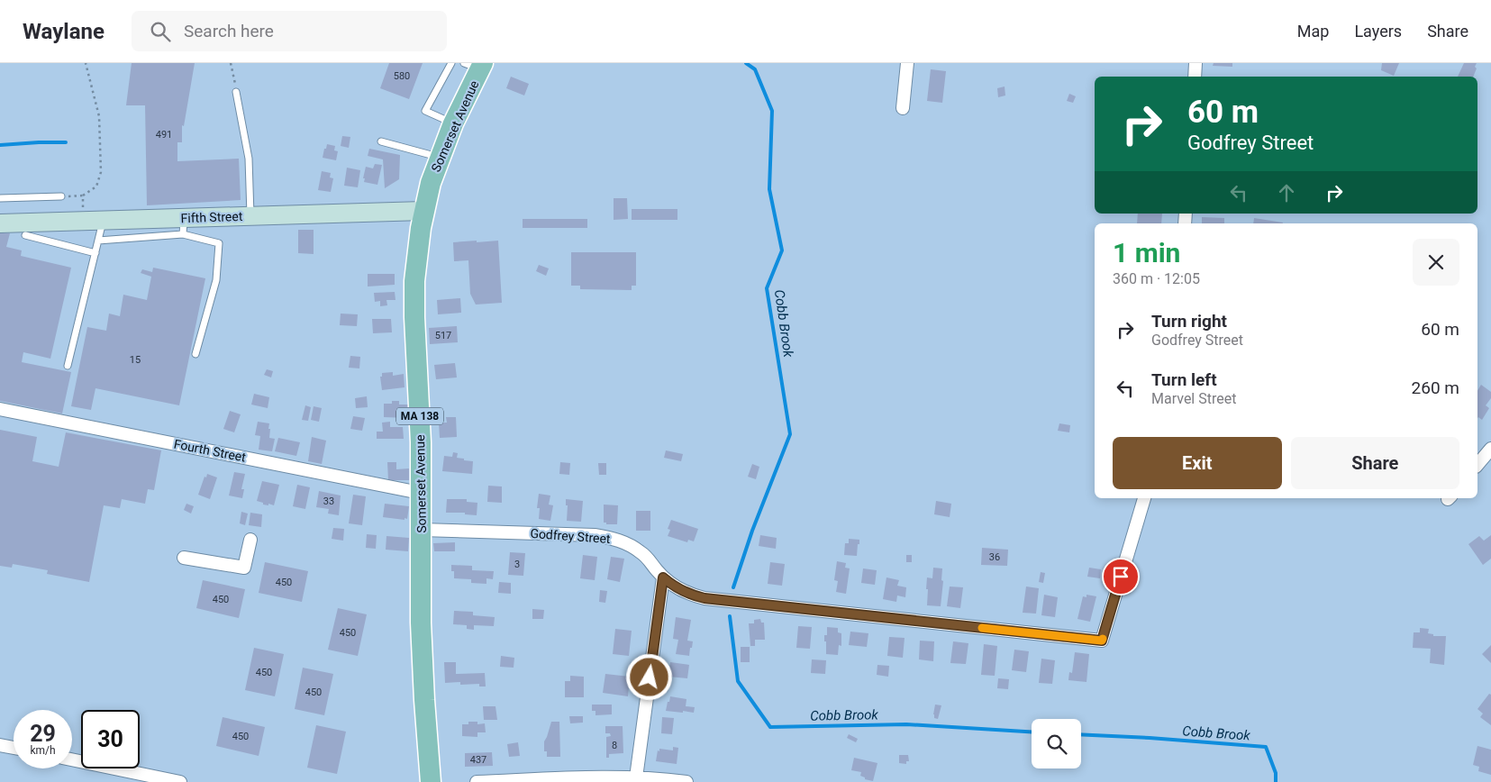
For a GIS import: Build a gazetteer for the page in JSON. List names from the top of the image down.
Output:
{
  "streets": {
    "main road": ["Somerset Avenue", "MA 138"],
    "street": ["Fifth Street", "Fourth Street", "Godfrey Street"]
  },
  "crossings": [
    ["Somerset Avenue", "Fifth Street"],
    ["Somerset Avenue", "Fourth Street"],
    ["Somerset Avenue", "Godfrey Street"]
  ],
  "water": ["Cobb Brook"],
  "house_numbers": [
    "580",
    "491",
    "517",
    "15",
    "33",
    "36",
    "3",
    "450",
    "450",
    "450",
    "450",
    "450",
    "450",
    "8",
    "437"
  ],
  "page": {
    "header": "Waylane",
    "search": "Search here",
    "nav": ["Map", "Layers", "Share"],
    "turn": ["60 m", "Godfrey Street"],
    "heading": ["1 min", "360 m · 12:05"],
    "list": [
      {
        "name": "Turn right",
        "note": "Godfrey Street",
        "value": "60 m"
      },
      {
        "name": "Turn left",
        "note": "Marvel Street",
        "value": "260 m"
      }
    ],
    "buttons": ["Exit", "Share"],
    "speed": "29 km/h",
    "limit": "30"
  }
}
